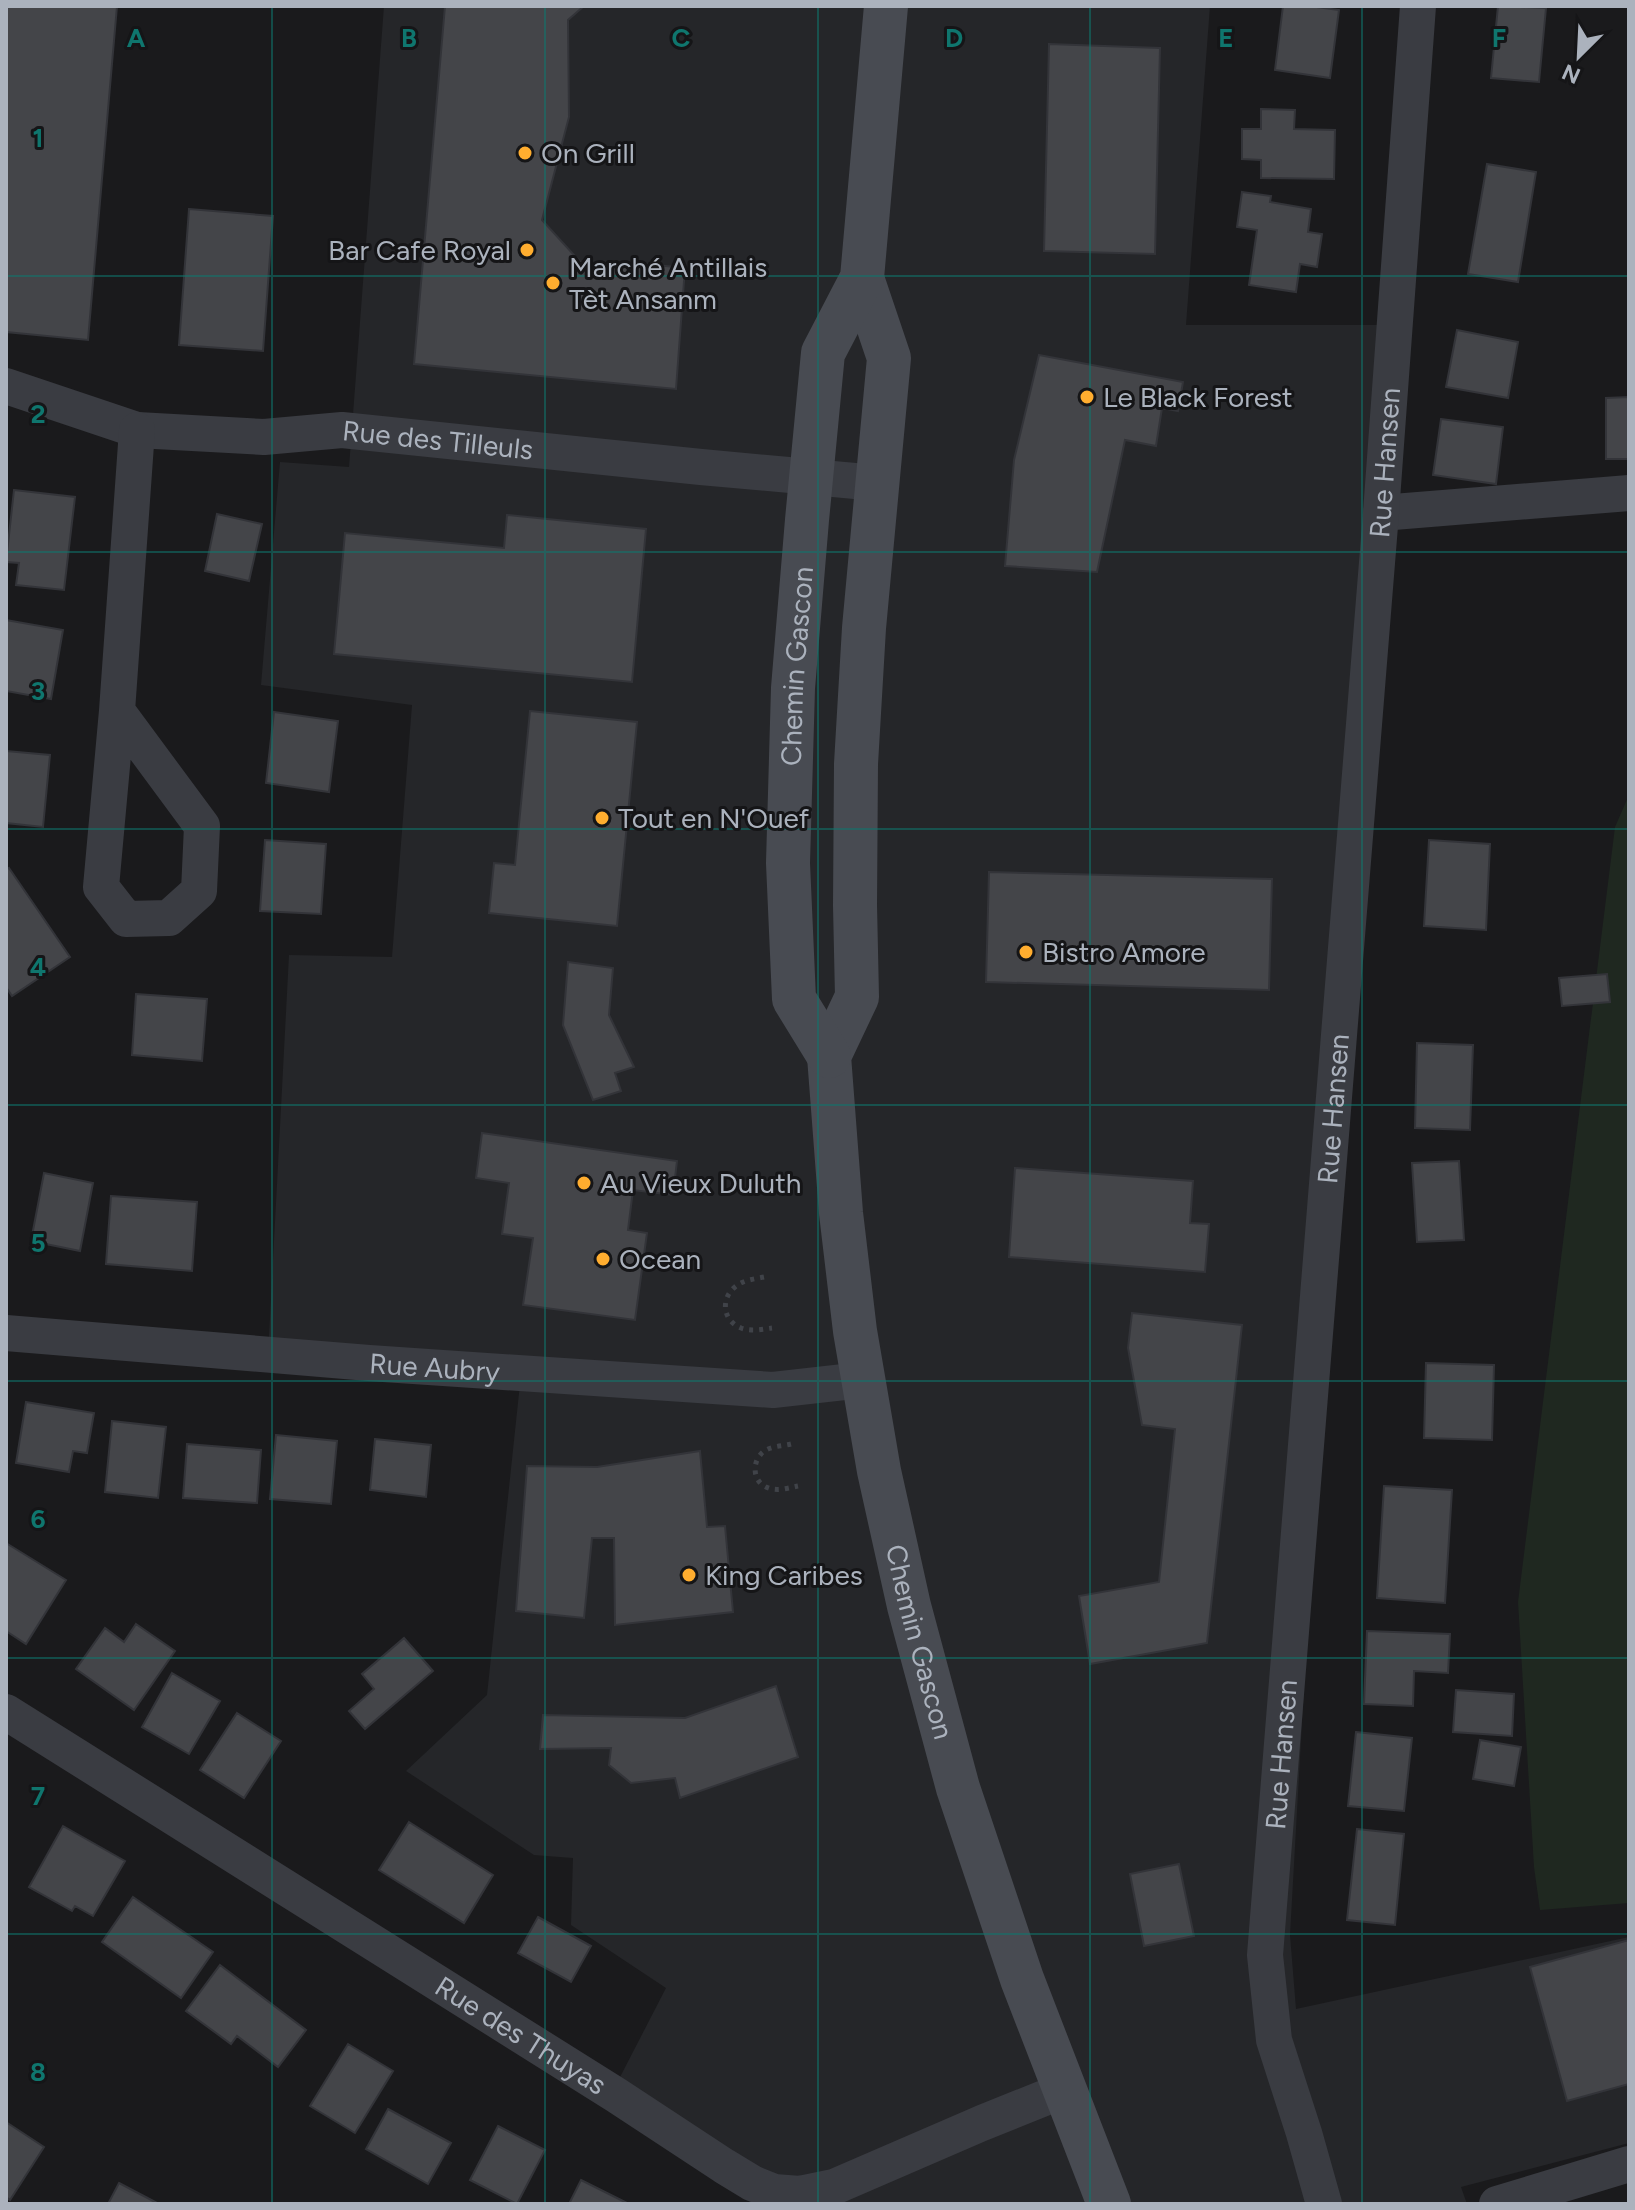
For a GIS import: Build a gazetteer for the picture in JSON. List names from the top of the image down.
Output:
{
  "streets": {
    "main road": ["Chemin Gascon"],
    "street": [
      "Rue des Tilleuls",
      "Rue Hansen",
      "Rue Aubry",
      "Rue des Thuyas"
    ]
  },
  "crossings": [
    ["Rue des Tilleuls", "Chemin Gascon"],
    ["Chemin Gascon", "Rue Aubry"],
    ["Chemin Gascon", "Rue des Thuyas"]
  ],
  "places": [
    "On Grill",
    "Bar Cafe Royal",
    "Marché Antillais Tèt Ansanm",
    "Le Black Forest",
    "Tout en N'Ouef",
    "Bistro Amore",
    "Au Vieux Duluth",
    "Ocean",
    "King Caribes"
  ],
  "north": "bottom left",
  "grid": {
    "columns": [
      "A",
      "B",
      "C",
      "D",
      "E",
      "F"
    ],
    "rows": [
      "1",
      "2",
      "3",
      "4",
      "5",
      "6",
      "7",
      "8"
    ]
  }
}
